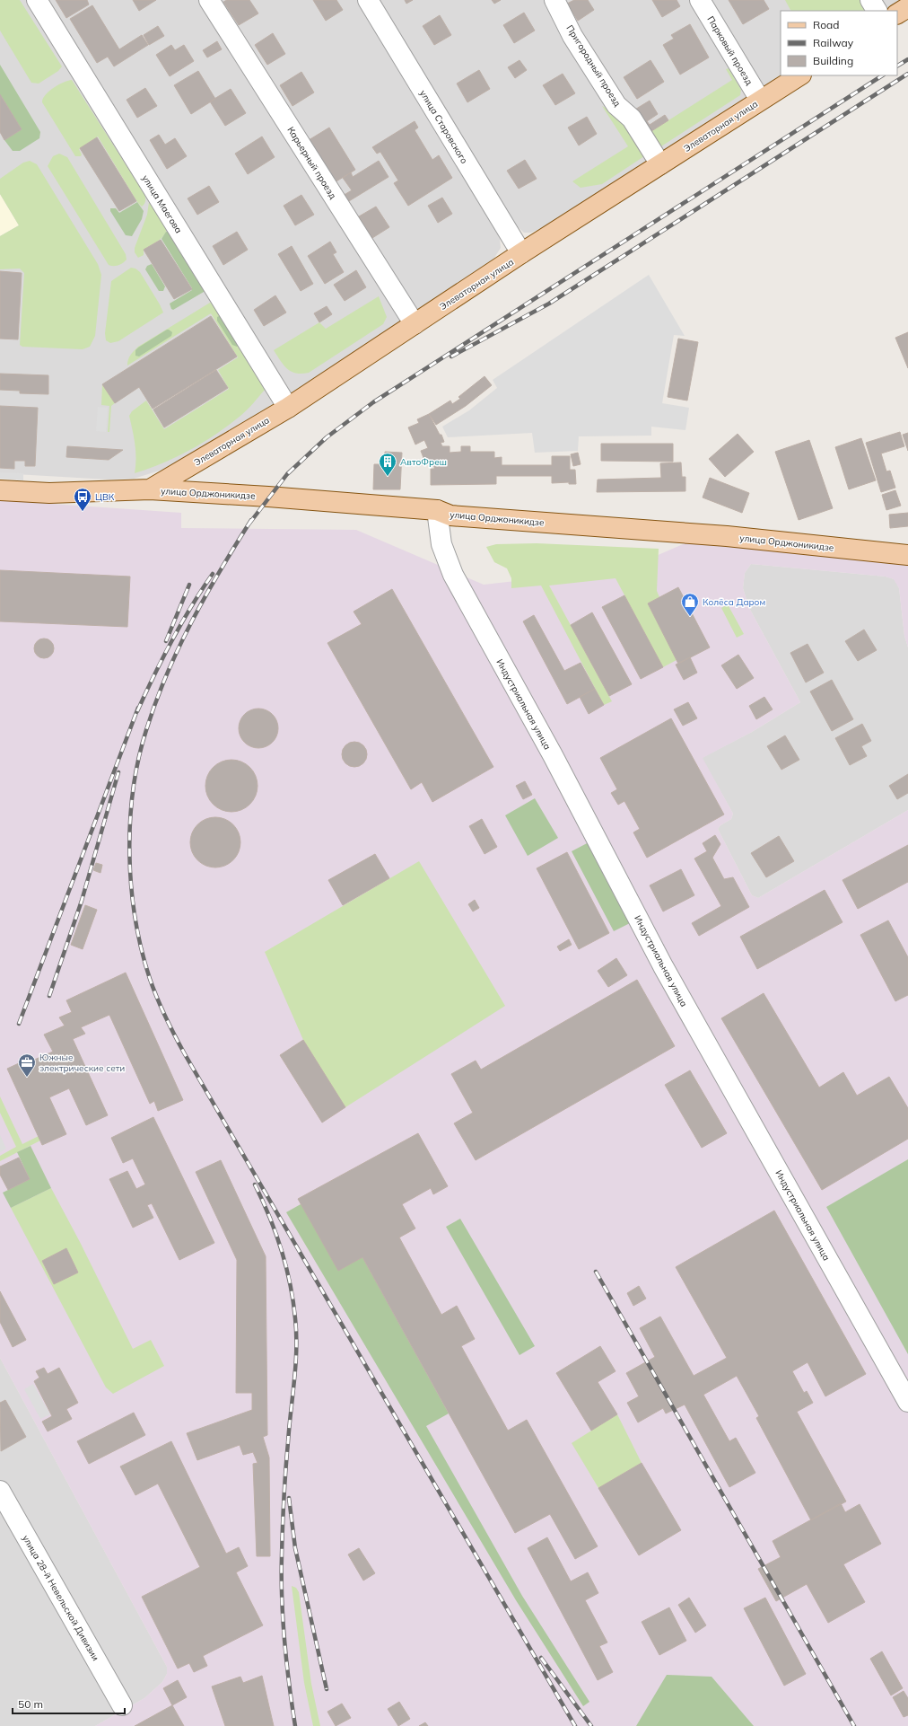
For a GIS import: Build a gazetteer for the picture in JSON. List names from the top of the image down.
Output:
{
  "streets": {
    "main road": ["Элеваторная улица", "улица Орджоникидзе"],
    "street": [
      "Парковый проезд",
      "Пригородный проезд",
      "улица Старовского",
      "Карьерный проезд",
      "улица Маегова",
      "Индустриальная улица",
      "улица 28-й Невельской Дивизии"
    ]
  },
  "crossings": [
    ["Парковый проезд", "Элеваторная улица"],
    ["Пригородный проезд", "Элеваторная улица"],
    ["Элеваторная улица", "улица Старовского"],
    ["Элеваторная улица", "Карьерный проезд"],
    ["Элеваторная улица", "улица Маегова"],
    ["Элеваторная улица", "улица Орджоникидзе"],
    ["улица Орджоникидзе", "Индустриальная улица"]
  ],
  "places": {
    "building": ["АвтоФреш"],
    "bus stop": ["ЦВК"],
    "shop": ["Колёса Даром"],
    "office": ["Южные электрические сети"]
  },
  "legend": ["Road", "Railway", "Building"],
  "scale_bar": "50 m"
}
